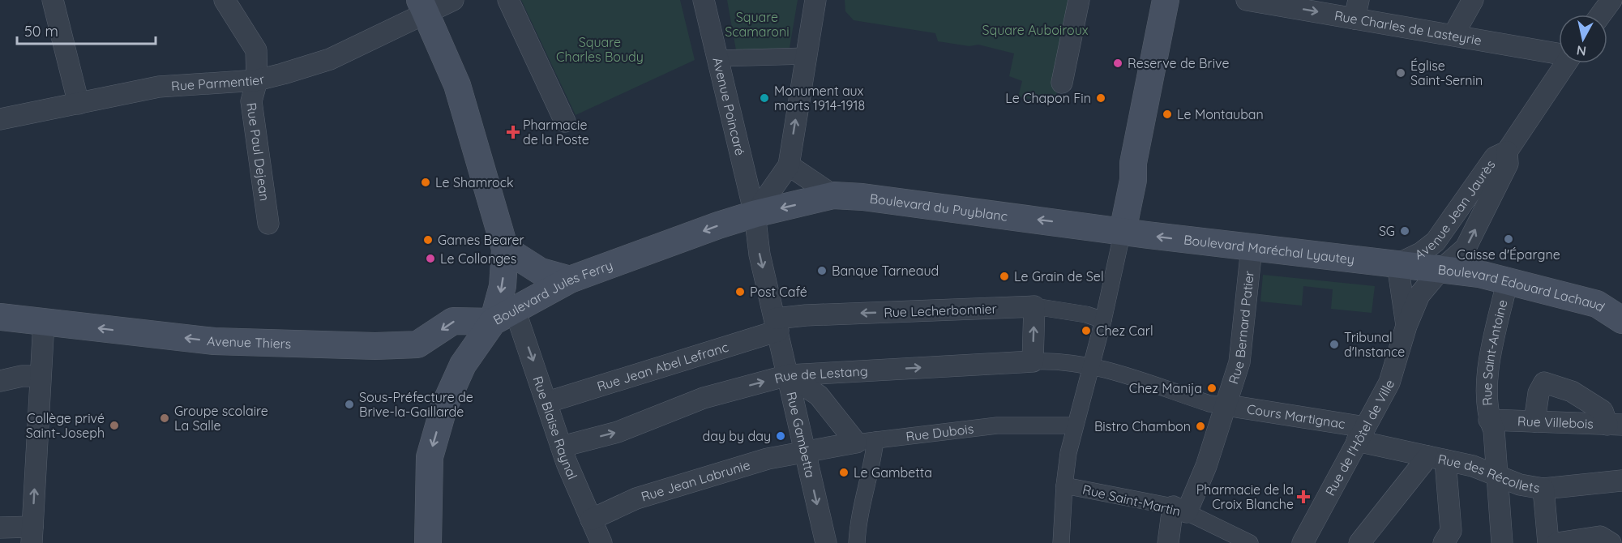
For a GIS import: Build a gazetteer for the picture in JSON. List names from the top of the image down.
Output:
{
  "streets": {
    "main road": [
      "Boulevard du Puyblanc",
      "Boulevard Maréchal Lyautey",
      "Boulevard Edouard Lachaud",
      "Boulevard Jules Ferry",
      "Avenue Thiers"
    ],
    "street": [
      "Rue Charles de Lasteyrie",
      "Rue Parmentier",
      "Avenue Poincaré",
      "Rue Paul Dejean",
      "Avenue Jean Jaurès",
      "Rue Lecherbonnier",
      "Rue Bernard Patier",
      "Rue Saint-Antoine",
      "Rue Jean Abel Lefranc",
      "Rue de Lestang",
      "Cours Martignac",
      "Rue Villebois",
      "Rue Blaise Raynal",
      "Rue Dubois",
      "Rue Gambetta",
      "Rue de l'Hôtel de Ville",
      "Rue des Récollets",
      "Rue Jean Labrunie",
      "Rue Saint-Martin"
    ]
  },
  "crossings": [
    ["Rue Parmentier", "Rue Paul Dejean"],
    ["Avenue Poincaré", "Boulevard du Puyblanc"],
    ["Avenue Poincaré", "Boulevard Jules Ferry"],
    ["Avenue Poincaré", "Rue Gambetta"],
    ["Boulevard du Puyblanc", "Boulevard Maréchal Lyautey"],
    ["Boulevard du Puyblanc", "Boulevard Jules Ferry"],
    ["Boulevard du Puyblanc", "Rue Gambetta"],
    ["Avenue Jean Jaurès", "Boulevard Maréchal Lyautey"],
    ["Avenue Jean Jaurès", "Boulevard Edouard Lachaud"],
    ["Avenue Jean Jaurès", "Rue de l'Hôtel de Ville"],
    ["Boulevard Maréchal Lyautey", "Boulevard Edouard Lachaud"],
    ["Boulevard Maréchal Lyautey", "Rue Bernard Patier"],
    ["Boulevard Maréchal Lyautey", "Rue de l'Hôtel de Ville"],
    ["Boulevard Edouard Lachaud", "Rue Saint-Antoine"],
    ["Boulevard Edouard Lachaud", "Rue de l'Hôtel de Ville"],
    ["Boulevard Jules Ferry", "Avenue Thiers"],
    ["Boulevard Jules Ferry", "Rue Blaise Raynal"],
    ["Boulevard Jules Ferry", "Rue Gambetta"],
    ["Rue Lecherbonnier", "Rue Jean Abel Lefranc"],
    ["Rue Lecherbonnier", "Rue Gambetta"],
    ["Rue Bernard Patier", "Rue de Lestang"],
    ["Rue Bernard Patier", "Cours Martignac"],
    ["Rue Bernard Patier", "Rue Saint-Martin"],
    ["Avenue Thiers", "Rue Blaise Raynal"],
    ["Rue Saint-Antoine", "Rue Villebois"],
    ["Rue Saint-Antoine", "Rue des Récollets"],
    ["Rue Jean Abel Lefranc", "Rue Blaise Raynal"],
    ["Rue Jean Abel Lefranc", "Rue Gambetta"],
    ["Rue de Lestang", "Cours Martignac"],
    ["Rue de Lestang", "Rue Blaise Raynal"],
    ["Rue de Lestang", "Rue Gambetta"],
    ["Cours Martignac", "Rue de l'Hôtel de Ville"],
    ["Cours Martignac", "Rue des Récollets"],
    ["Rue Blaise Raynal", "Rue Jean Labrunie"],
    ["Rue Dubois", "Rue Gambetta"],
    ["Rue Dubois", "Rue Jean Labrunie"],
    ["Rue Gambetta", "Rue Jean Labrunie"],
    ["Rue de l'Hôtel de Ville", "Rue des Récollets"]
  ],
  "one_way": [
    "Boulevard du Puyblanc",
    "Boulevard Maréchal Lyautey",
    "Boulevard Jules Ferry",
    "Rue Lecherbonnier",
    "Avenue Thiers",
    "Rue de Lestang",
    "Rue Blaise Raynal"
  ],
  "parks": ["Square Scamaroni", "Square Auboiroux", "Square Charles Boudy"],
  "places": {
    "other": [
      "Reserve de Brive",
      "Église Saint-Sernin",
      "Monument aux morts 1914-1918",
      "Le Chapon Fin",
      "Le Montauban",
      "Le Shamrock",
      "SG",
      "Caisse d'Épargne",
      "Games Bearer",
      "Le Collonges",
      "Banque Tarneaud",
      "Le Grain de Sel",
      "Post Café",
      "Chez Carl",
      "Tribunal d'Instance",
      "Chez Manija",
      "Sous-Préfecture de Brive-la-Gaillarde",
      "Groupe scolaire La Salle",
      "Collège privé Saint-Joseph",
      "Bistro Chambon",
      "day by day",
      "Le Gambetta"
    ],
    "health": ["Pharmacie de la Poste", "Pharmacie de la Croix Blanche"]
  },
  "scale_bar": "50 m",
  "north": "bottom"
}
